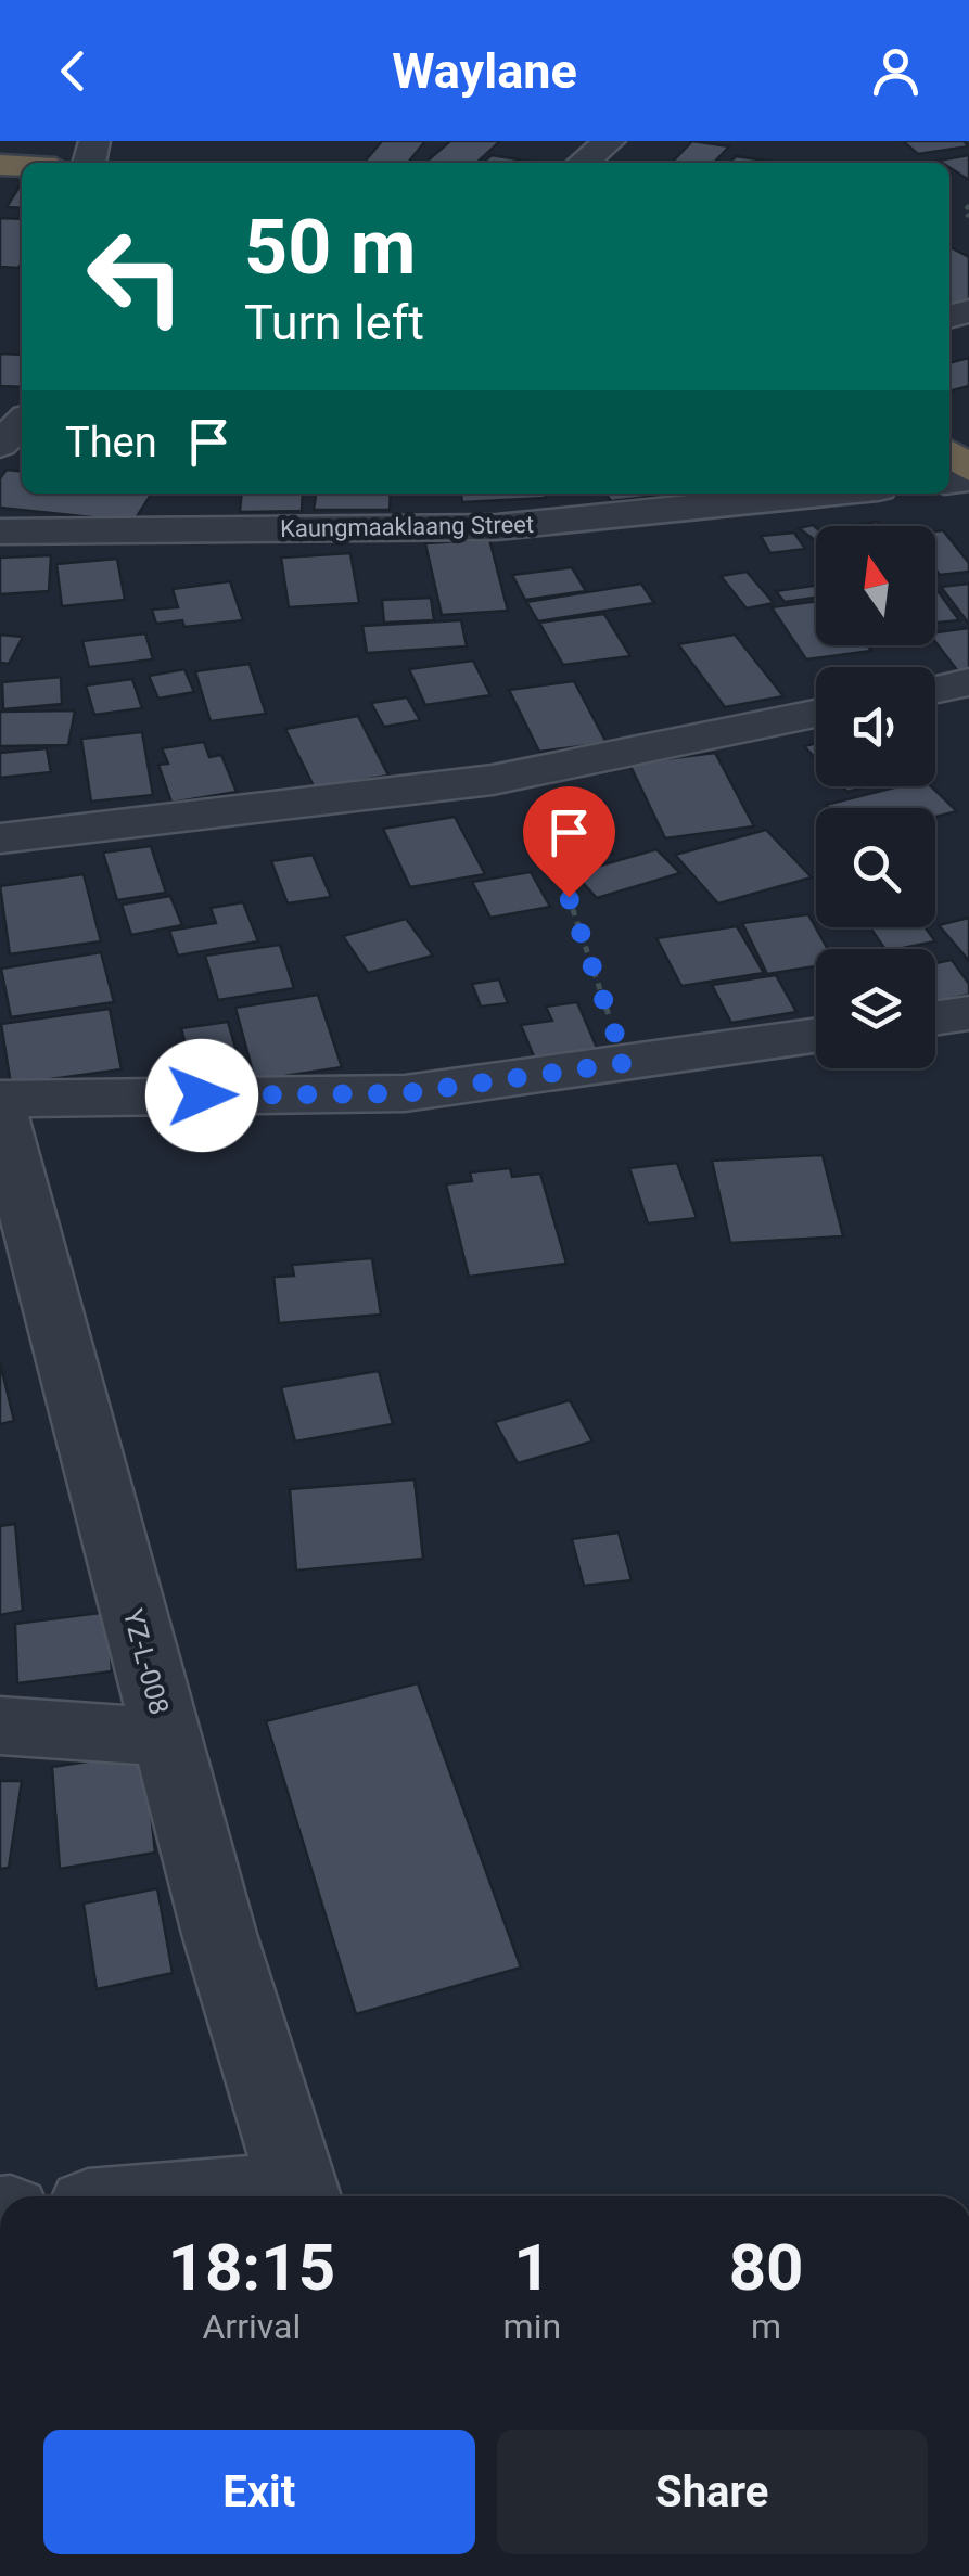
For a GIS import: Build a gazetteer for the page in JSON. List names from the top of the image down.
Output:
{
  "streets": {
    "street": ["Kaungmaaklaang Street", "YZ-L-008"]
  },
  "north": "top",
  "page": {
    "header": "Waylane",
    "turn": ["50 m", "Turn left"],
    "then": "Then",
    "eta": [
      "18:15",
      "Arrival",
      "1",
      "min",
      "80",
      "m"
    ],
    "buttons": ["Exit", "Share"]
  }
}
